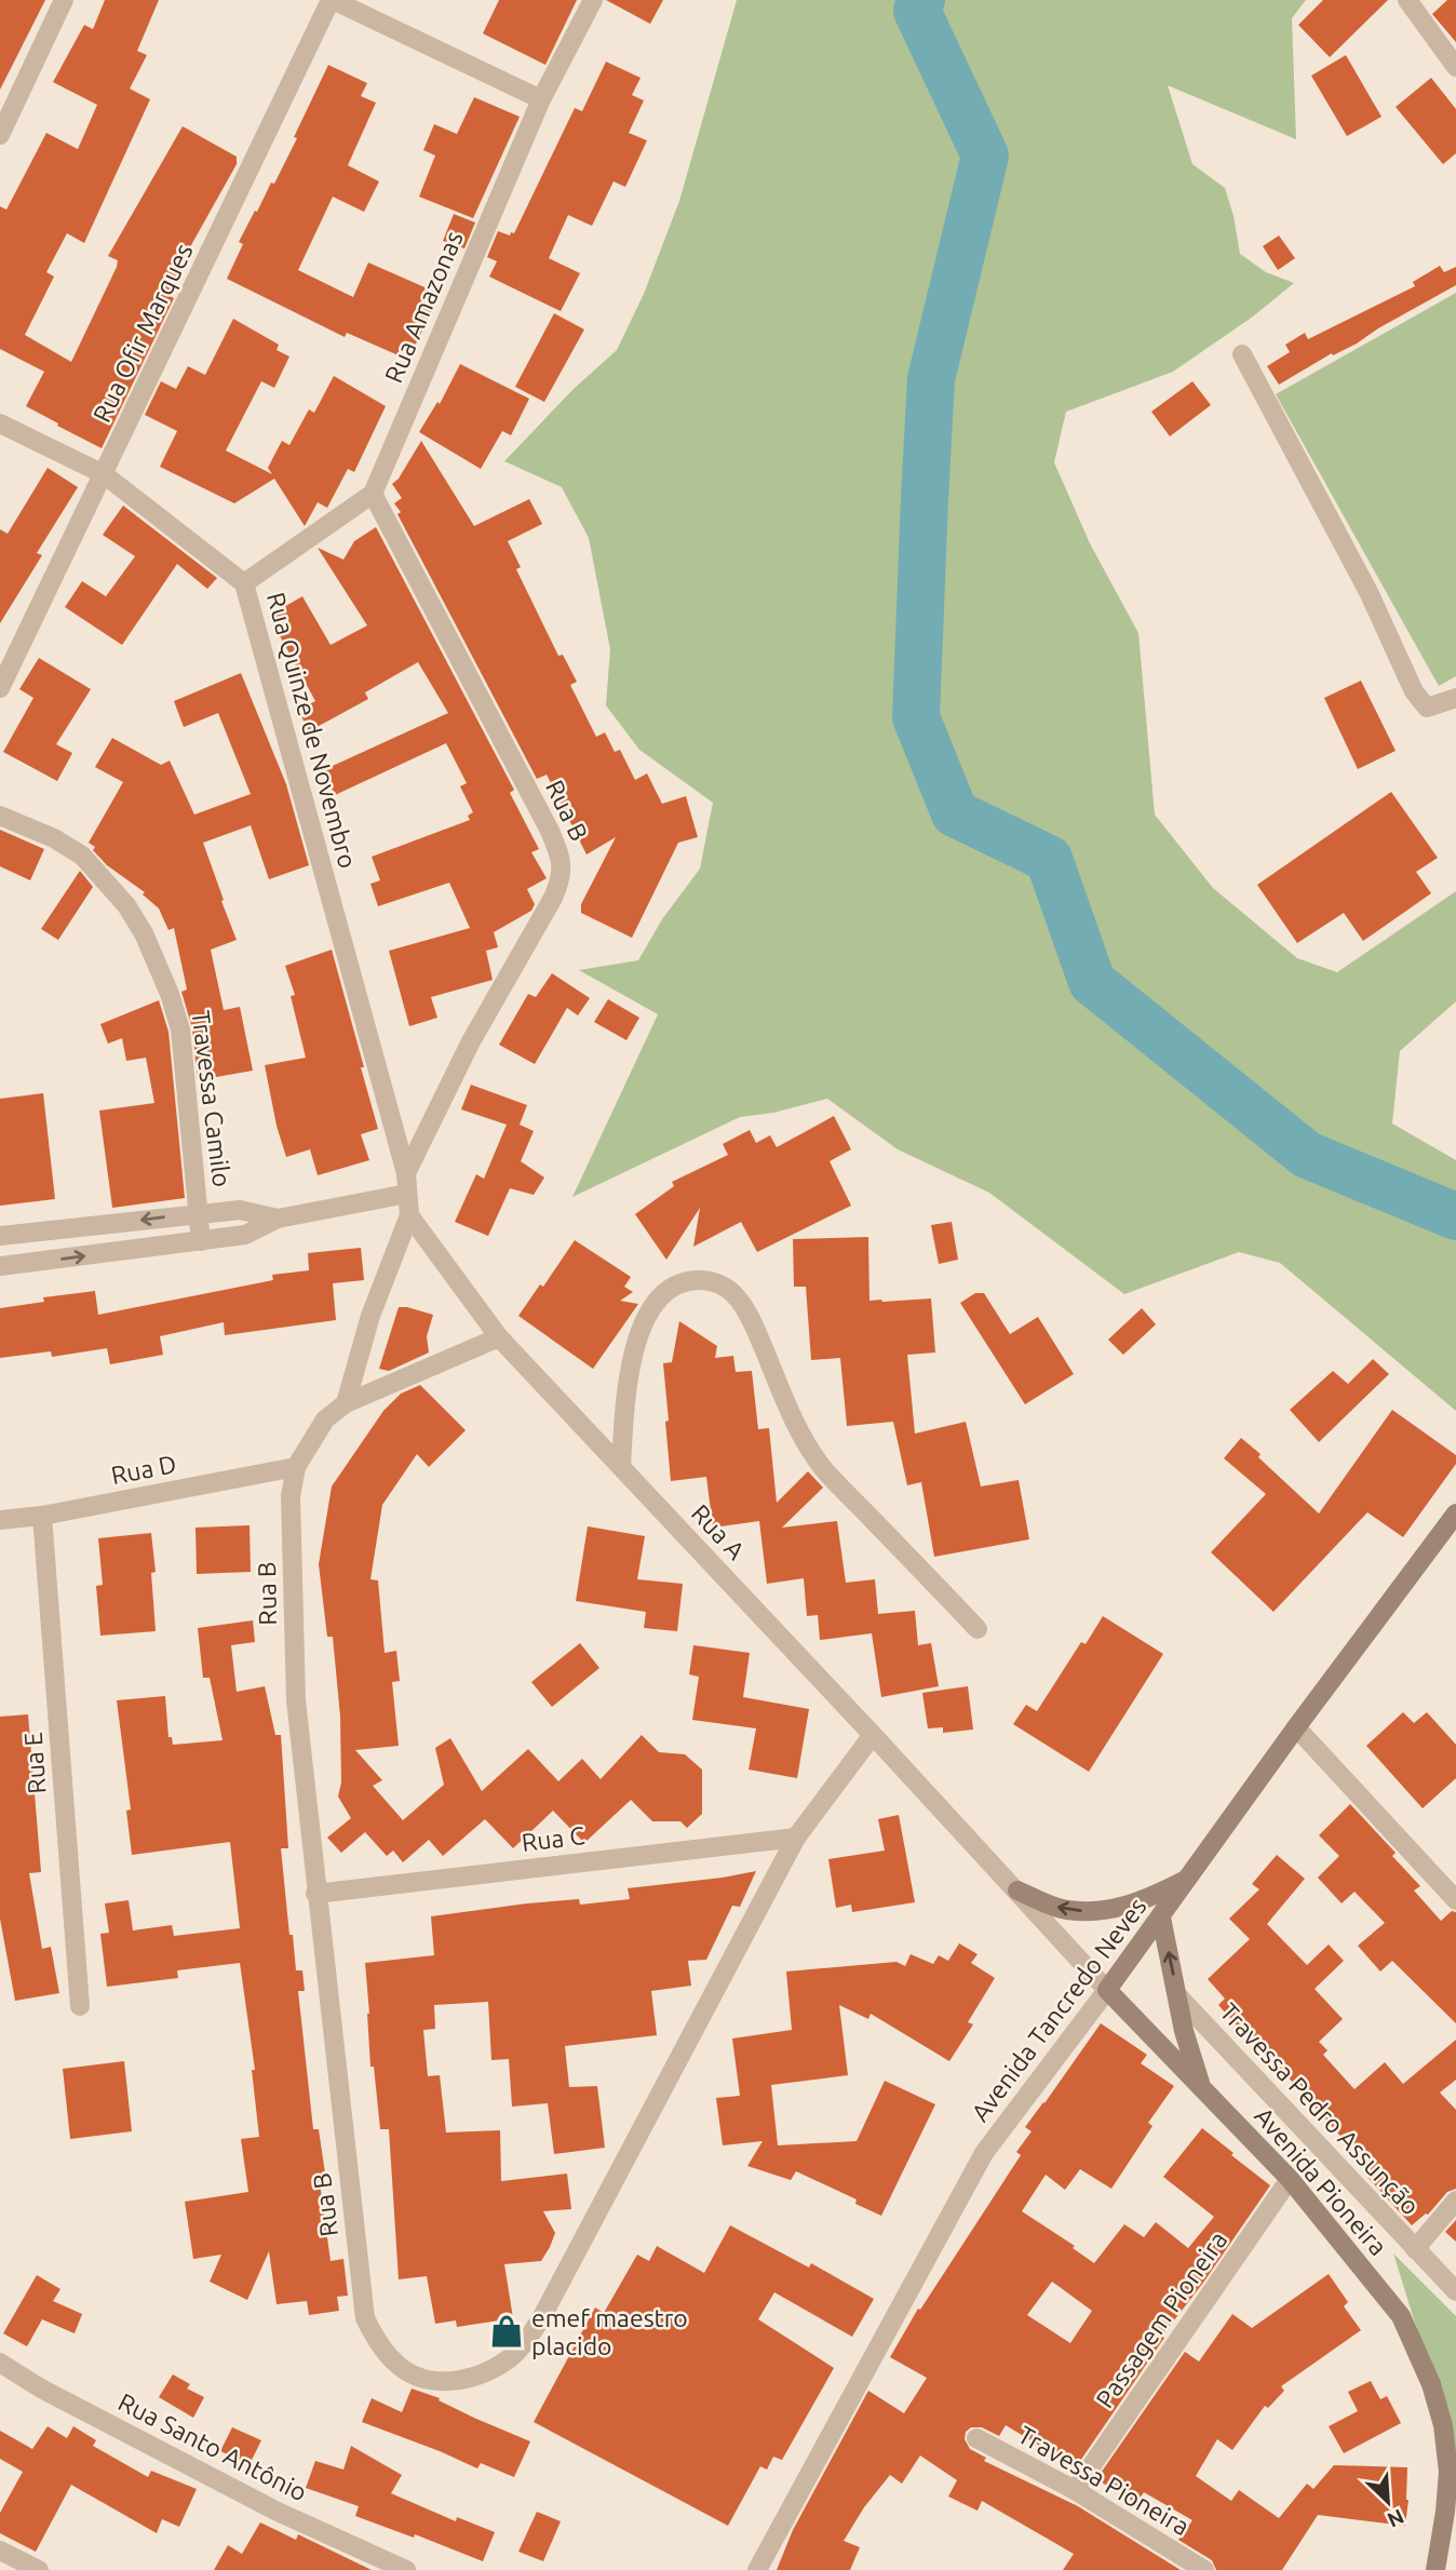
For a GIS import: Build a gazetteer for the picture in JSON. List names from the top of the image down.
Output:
{
  "streets": {
    "street": [
      "Rua Amazonas",
      "Rua Ofir Marques",
      "Rua Quinze de Novembro",
      "Rua B",
      "Travessa Camilo",
      "Rua D",
      "Rua A",
      "Rua E",
      "Rua C",
      "Avenida Tancredo Neves",
      "Travessa Pedro Assunção",
      "Avenida Pioneira",
      "Passagem Pioneira",
      "Rua Santo Antônio",
      "Travessa Pioneira"
    ]
  },
  "crossings": [
    ["Rua Amazonas", "Rua B"],
    ["Rua Ofir Marques", "Rua Quinze de Novembro"],
    ["Rua Quinze de Novembro", "Rua B"],
    ["Rua B", "Rua D"],
    ["Rua B", "Rua A"],
    ["Rua B", "Rua C"],
    ["Rua D", "Rua E"],
    ["Rua A", "Avenida Pioneira"],
    ["Avenida Tancredo Neves", "Avenida Pioneira"],
    ["Avenida Pioneira", "Passagem Pioneira"],
    ["Passagem Pioneira", "Travessa Pioneira"]
  ],
  "places": {
    "shop": ["emef maestro placido"]
  },
  "north": "bottom right"
}
